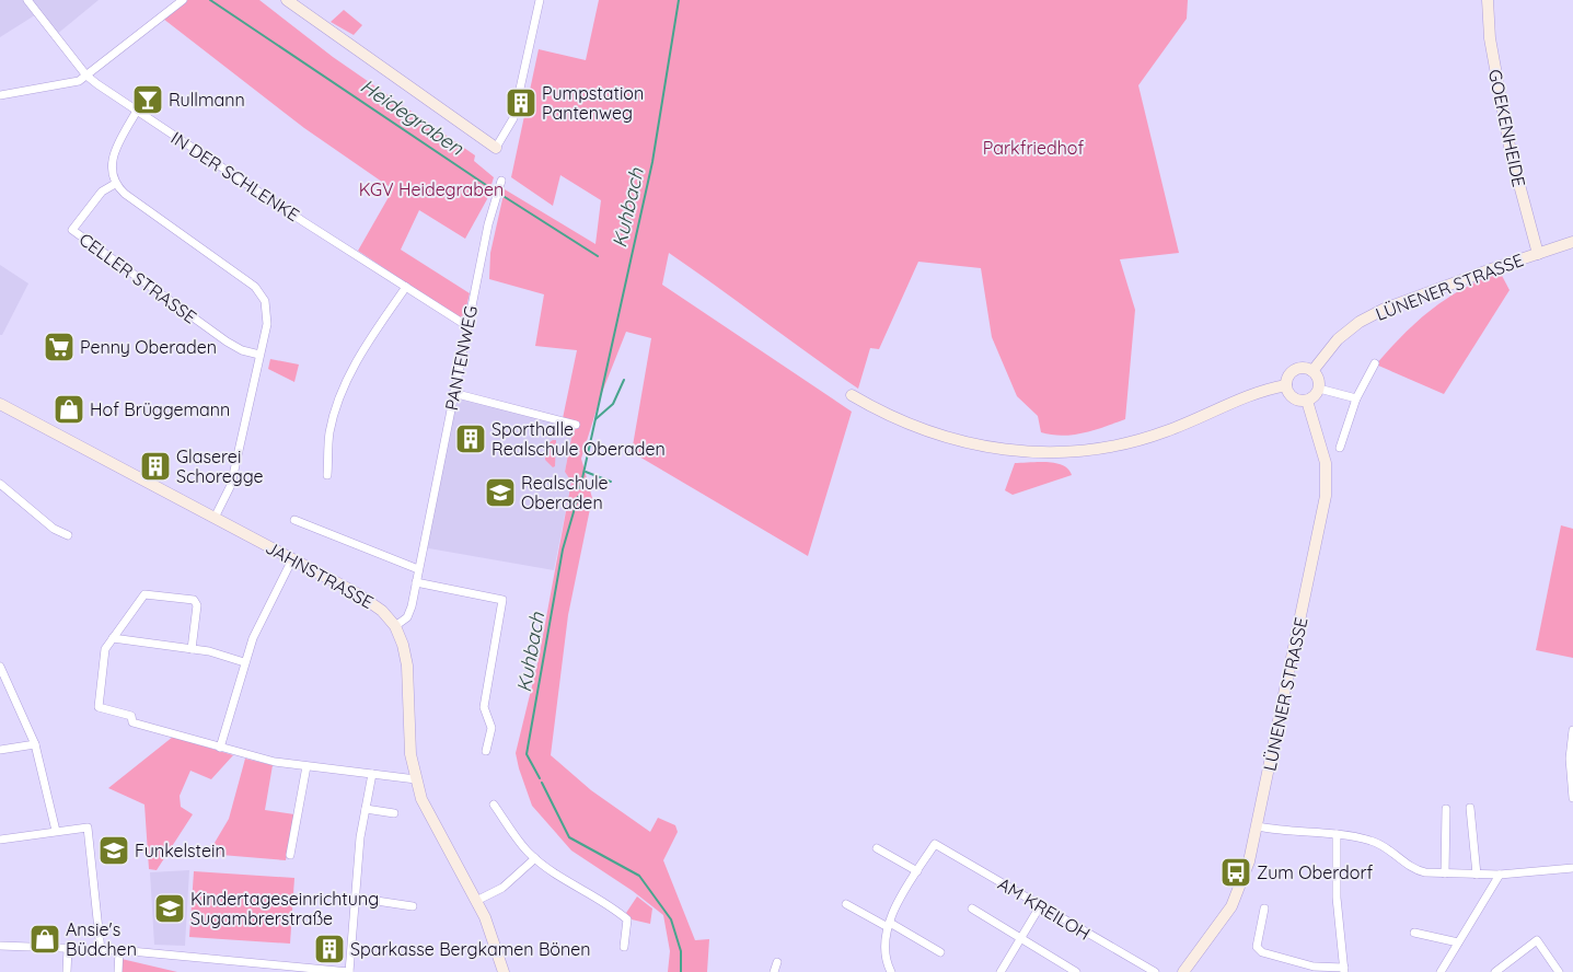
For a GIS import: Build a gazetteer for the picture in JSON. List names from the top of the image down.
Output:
{
  "streets": {
    "main road": ["GOEKENHEIDE", "LÜNENER STRASSE", "JAHNSTRASSE"],
    "street": [
      "IN DER SCHLENKE",
      "CELLER STRASSE",
      "PANTENWEG",
      "AM KREILOH"
    ]
  },
  "crossings": [
    ["GOEKENHEIDE", "LÜNENER STRASSE"],
    ["IN DER SCHLENKE", "PANTENWEG"],
    ["PANTENWEG", "JAHNSTRASSE"]
  ],
  "water": ["Heidegraben", "Kuhbach"],
  "parks": ["Parkfriedhof", "KGV Heidegraben"],
  "places": {
    "bar": ["Rullmann"],
    "building": [
      "Pumpstation Pantenweg",
      "Sporthalle Realschule Oberaden",
      "Glaserei Schoregge",
      "Sparkasse Bergkamen Bönen"
    ],
    "supermarket": ["Penny Oberaden"],
    "shop": ["Hof Brüggemann", "Ansie's Büdchen"],
    "school or university": ["Realschule Oberaden", "Funkelstein", "Kindertageseinrichtung Sugambrerstraße"],
    "bus stop": ["Zum Oberdorf"]
  }
}
